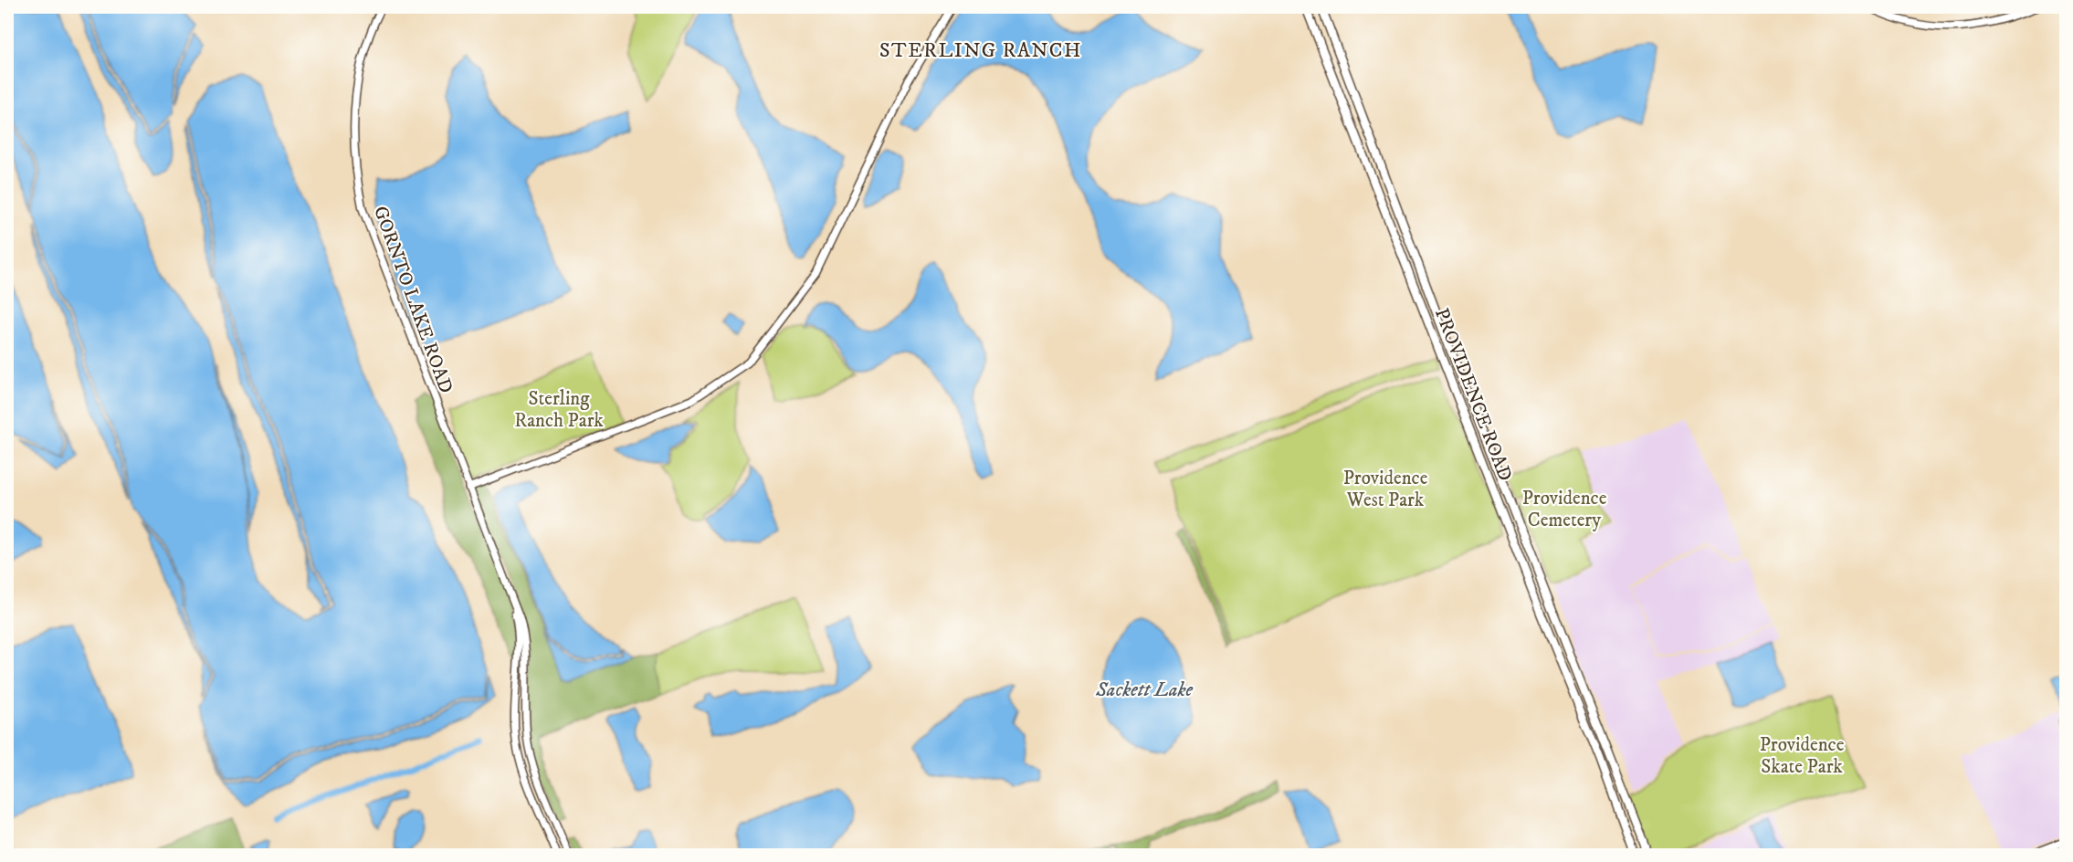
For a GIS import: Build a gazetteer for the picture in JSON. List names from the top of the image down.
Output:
{
  "streets": {
    "main road": ["PROVIDENCE ROAD"],
    "street": ["GORNTO LAKE ROAD"]
  },
  "districts": ["STERLING RANCH"],
  "water": ["Sackett Lake"],
  "parks": [
    "Sterling Ranch Park",
    "Providence West Park",
    "Providence Cemetery",
    "Providence Skate Park"
  ]
}
